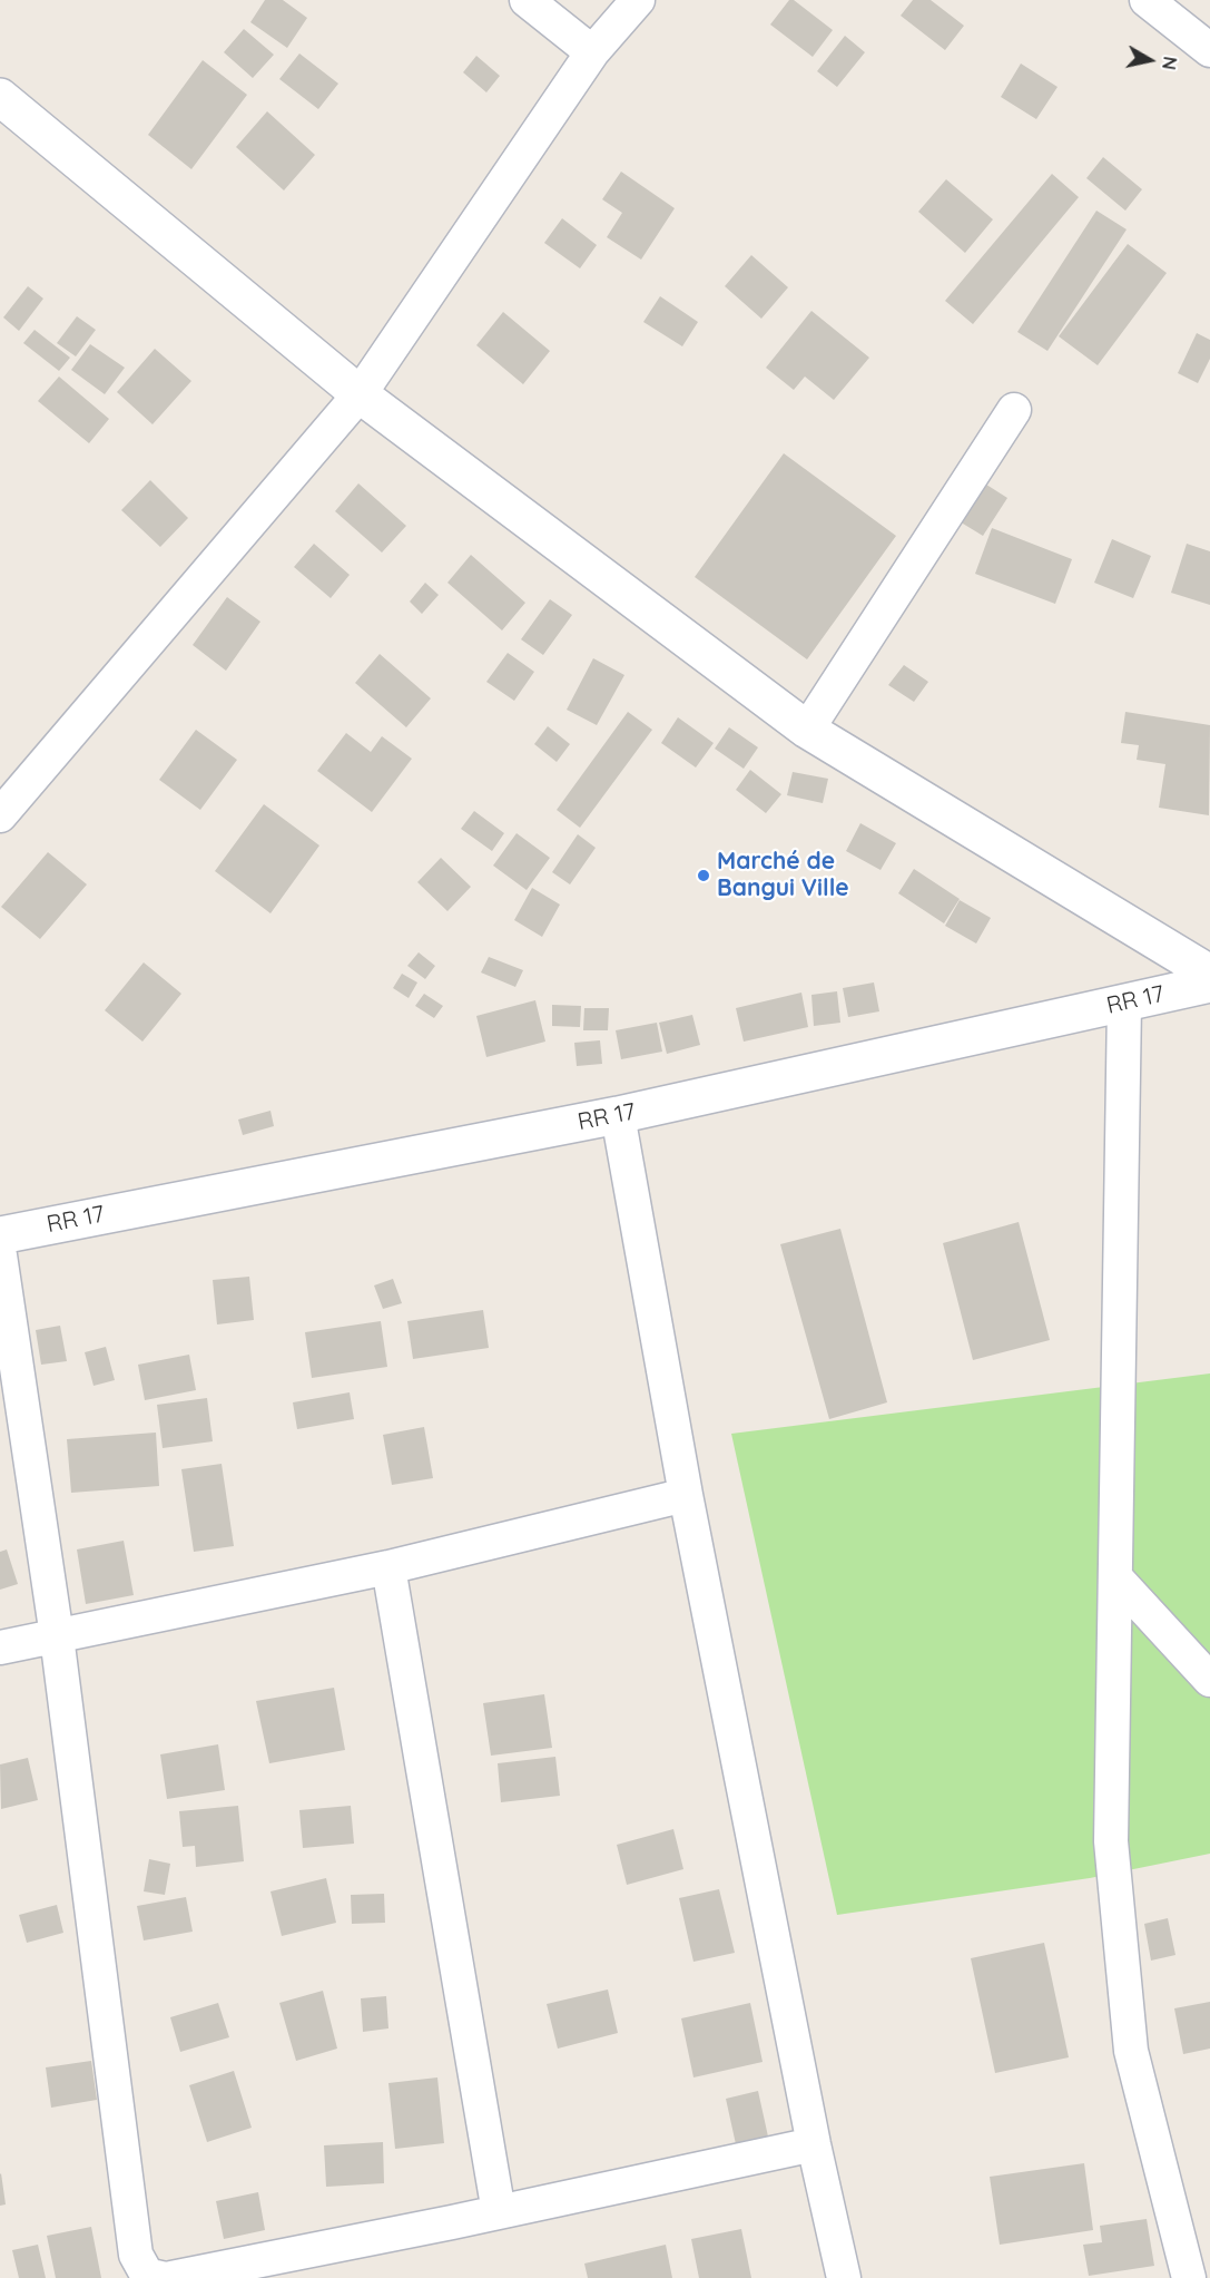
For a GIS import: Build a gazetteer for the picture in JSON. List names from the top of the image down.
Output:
{
  "streets": {
    "street": ["RR 17"]
  },
  "places": ["Marché de Bangui Ville"],
  "north": "right"
}
